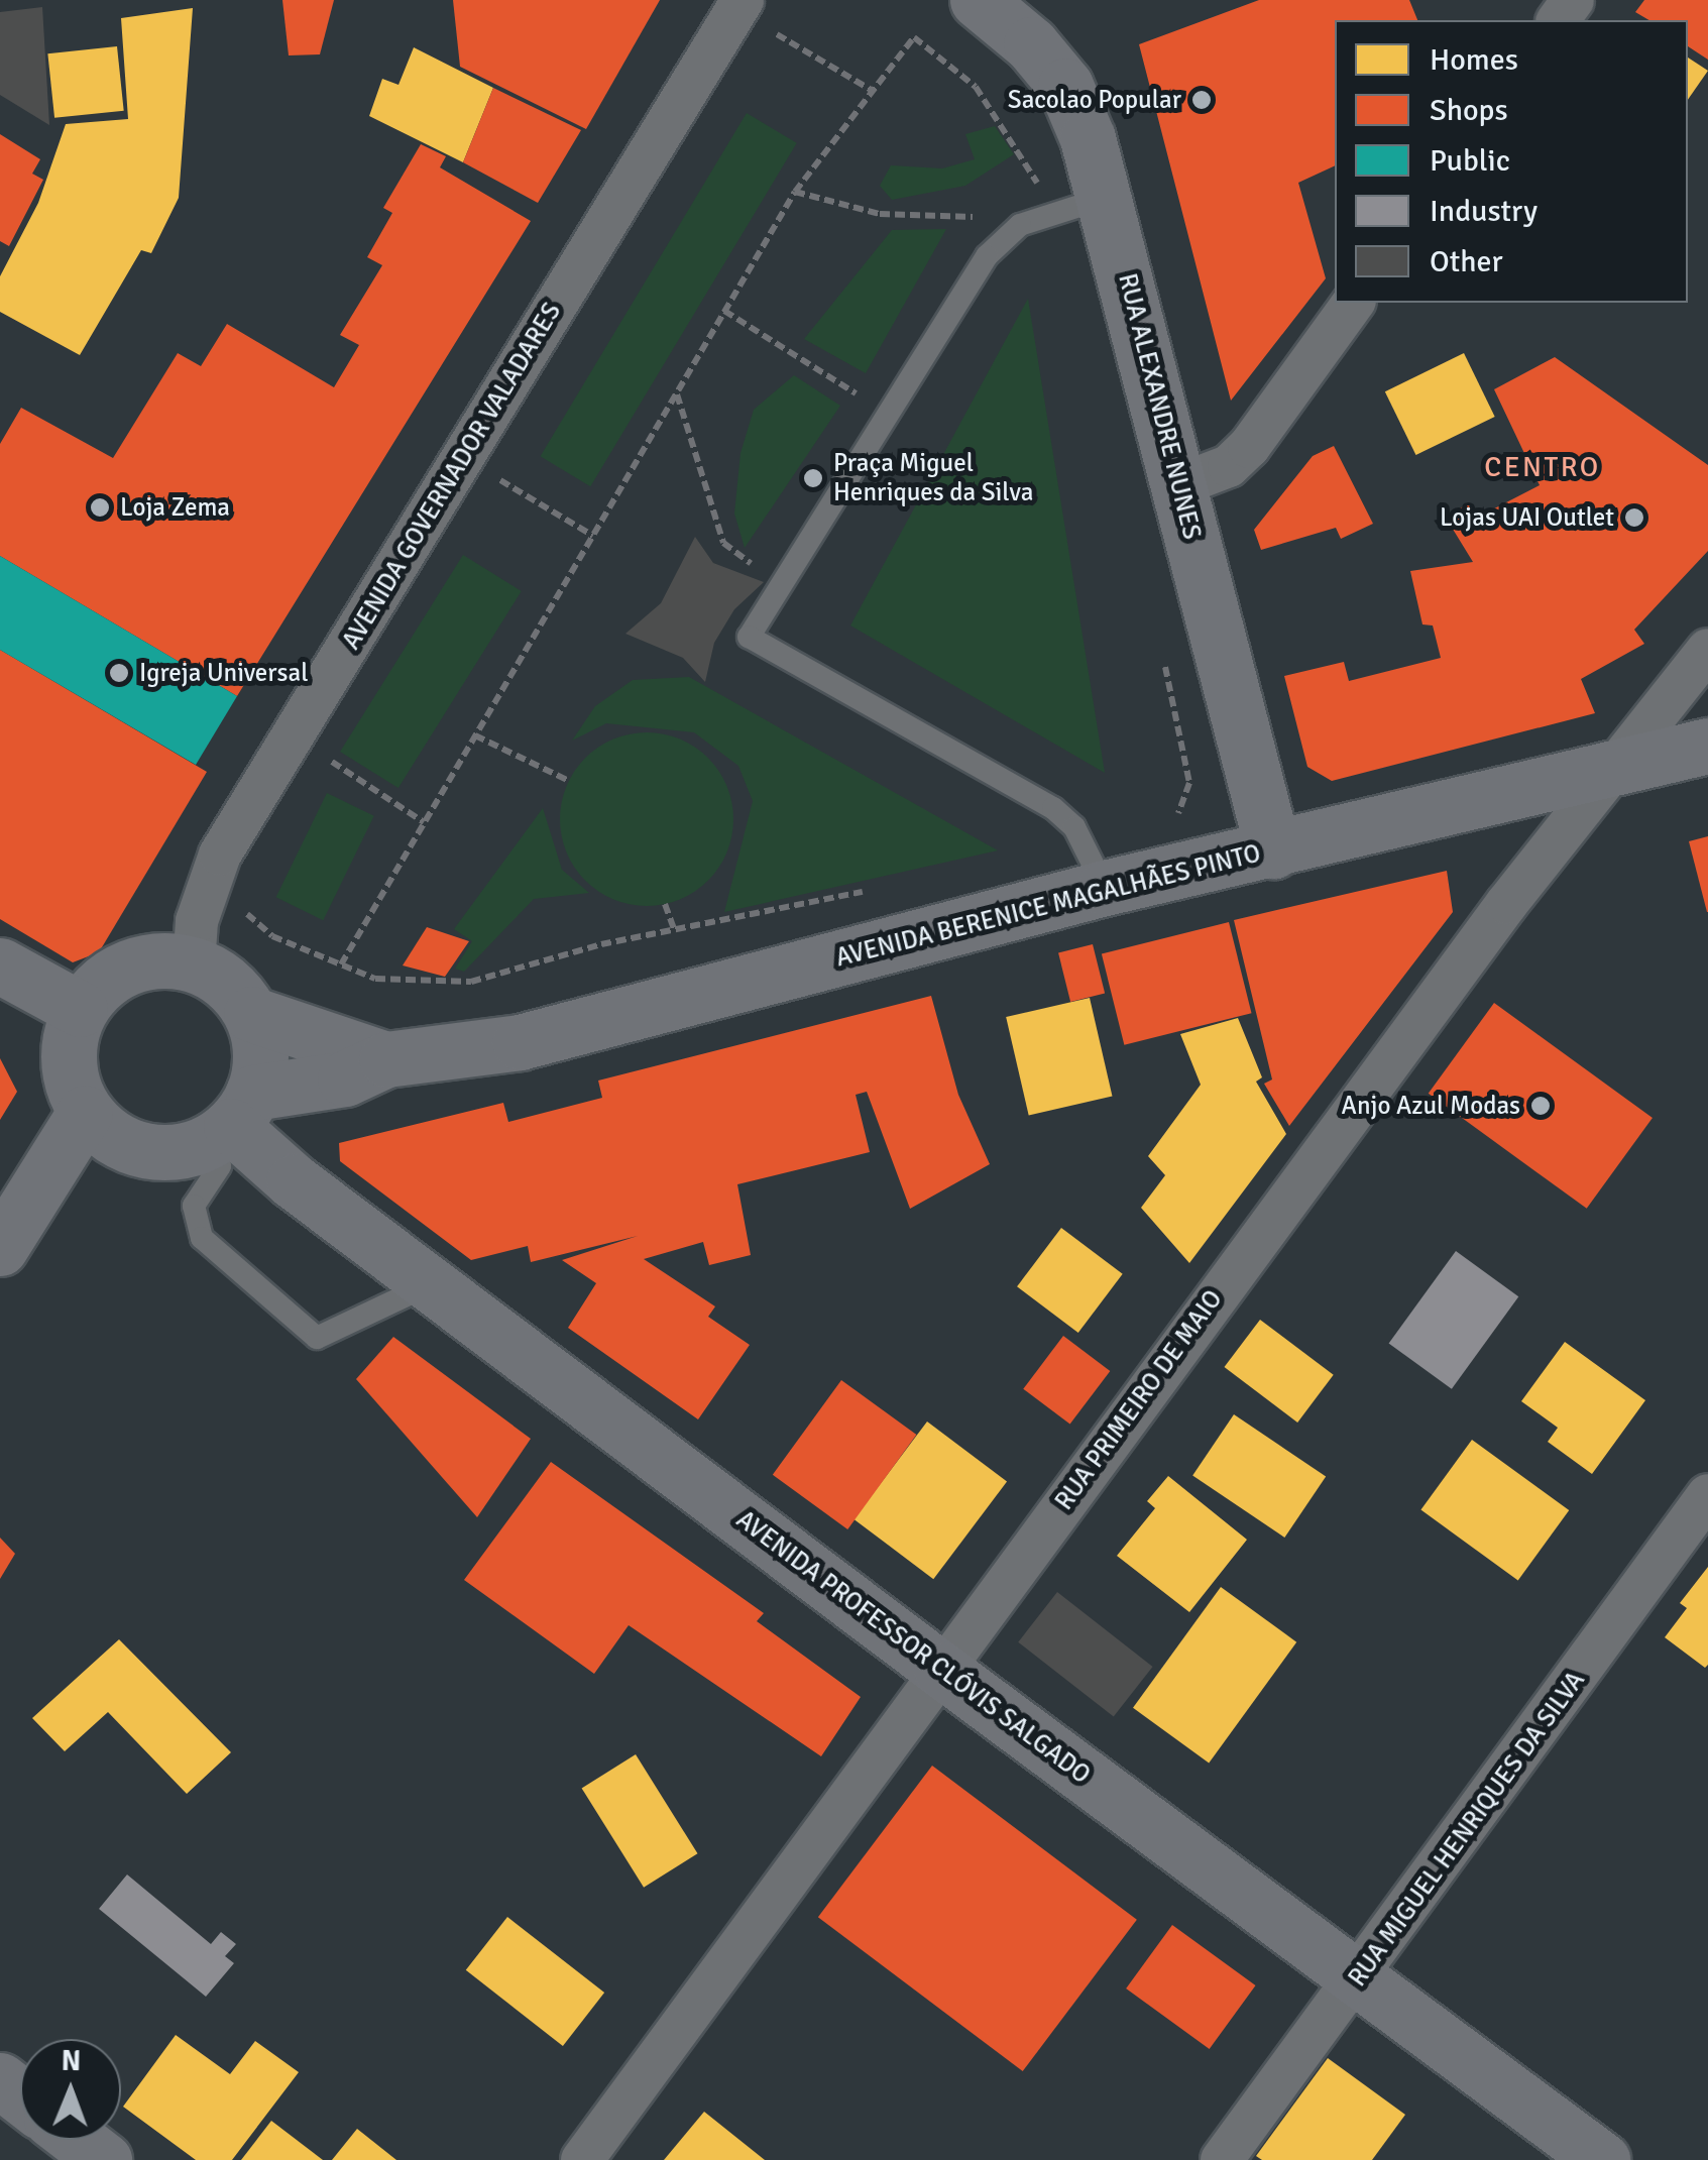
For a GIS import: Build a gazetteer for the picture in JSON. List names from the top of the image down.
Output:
{
  "streets": {
    "main road": ["RUA ALEXANDRE NUNES", "AVENIDA BERENICE MAGALHÃES PINTO", "AVENIDA PROFESSOR CLÓVIS SALGADO"],
    "street": ["AVENIDA GOVERNADOR VALADARES", "RUA PRIMEIRO DE MAIO", "RUA MIGUEL HENRIQUES DA SILVA"]
  },
  "crossings": [
    ["RUA ALEXANDRE NUNES", "AVENIDA BERENICE MAGALHÃES PINTO"],
    ["AVENIDA GOVERNADOR VALADARES", "AVENIDA BERENICE MAGALHÃES PINTO"],
    ["AVENIDA GOVERNADOR VALADARES", "AVENIDA PROFESSOR CLÓVIS SALGADO"],
    ["AVENIDA BERENICE MAGALHÃES PINTO", "RUA PRIMEIRO DE MAIO"],
    ["AVENIDA BERENICE MAGALHÃES PINTO", "AVENIDA PROFESSOR CLÓVIS SALGADO"],
    ["RUA PRIMEIRO DE MAIO", "AVENIDA PROFESSOR CLÓVIS SALGADO"],
    ["AVENIDA PROFESSOR CLÓVIS SALGADO", "RUA MIGUEL HENRIQUES DA SILVA"]
  ],
  "districts": ["CENTRO"],
  "places": [
    "Sacolao Popular",
    "Praça Miguel Henriques da Silva",
    "Loja Zema",
    "Lojas UAI Outlet",
    "Igreja Universal",
    "Anjo Azul Modas"
  ],
  "legend": [
    "Homes",
    "Shops",
    "Public",
    "Industry",
    "Other"
  ],
  "north": "top"
}
